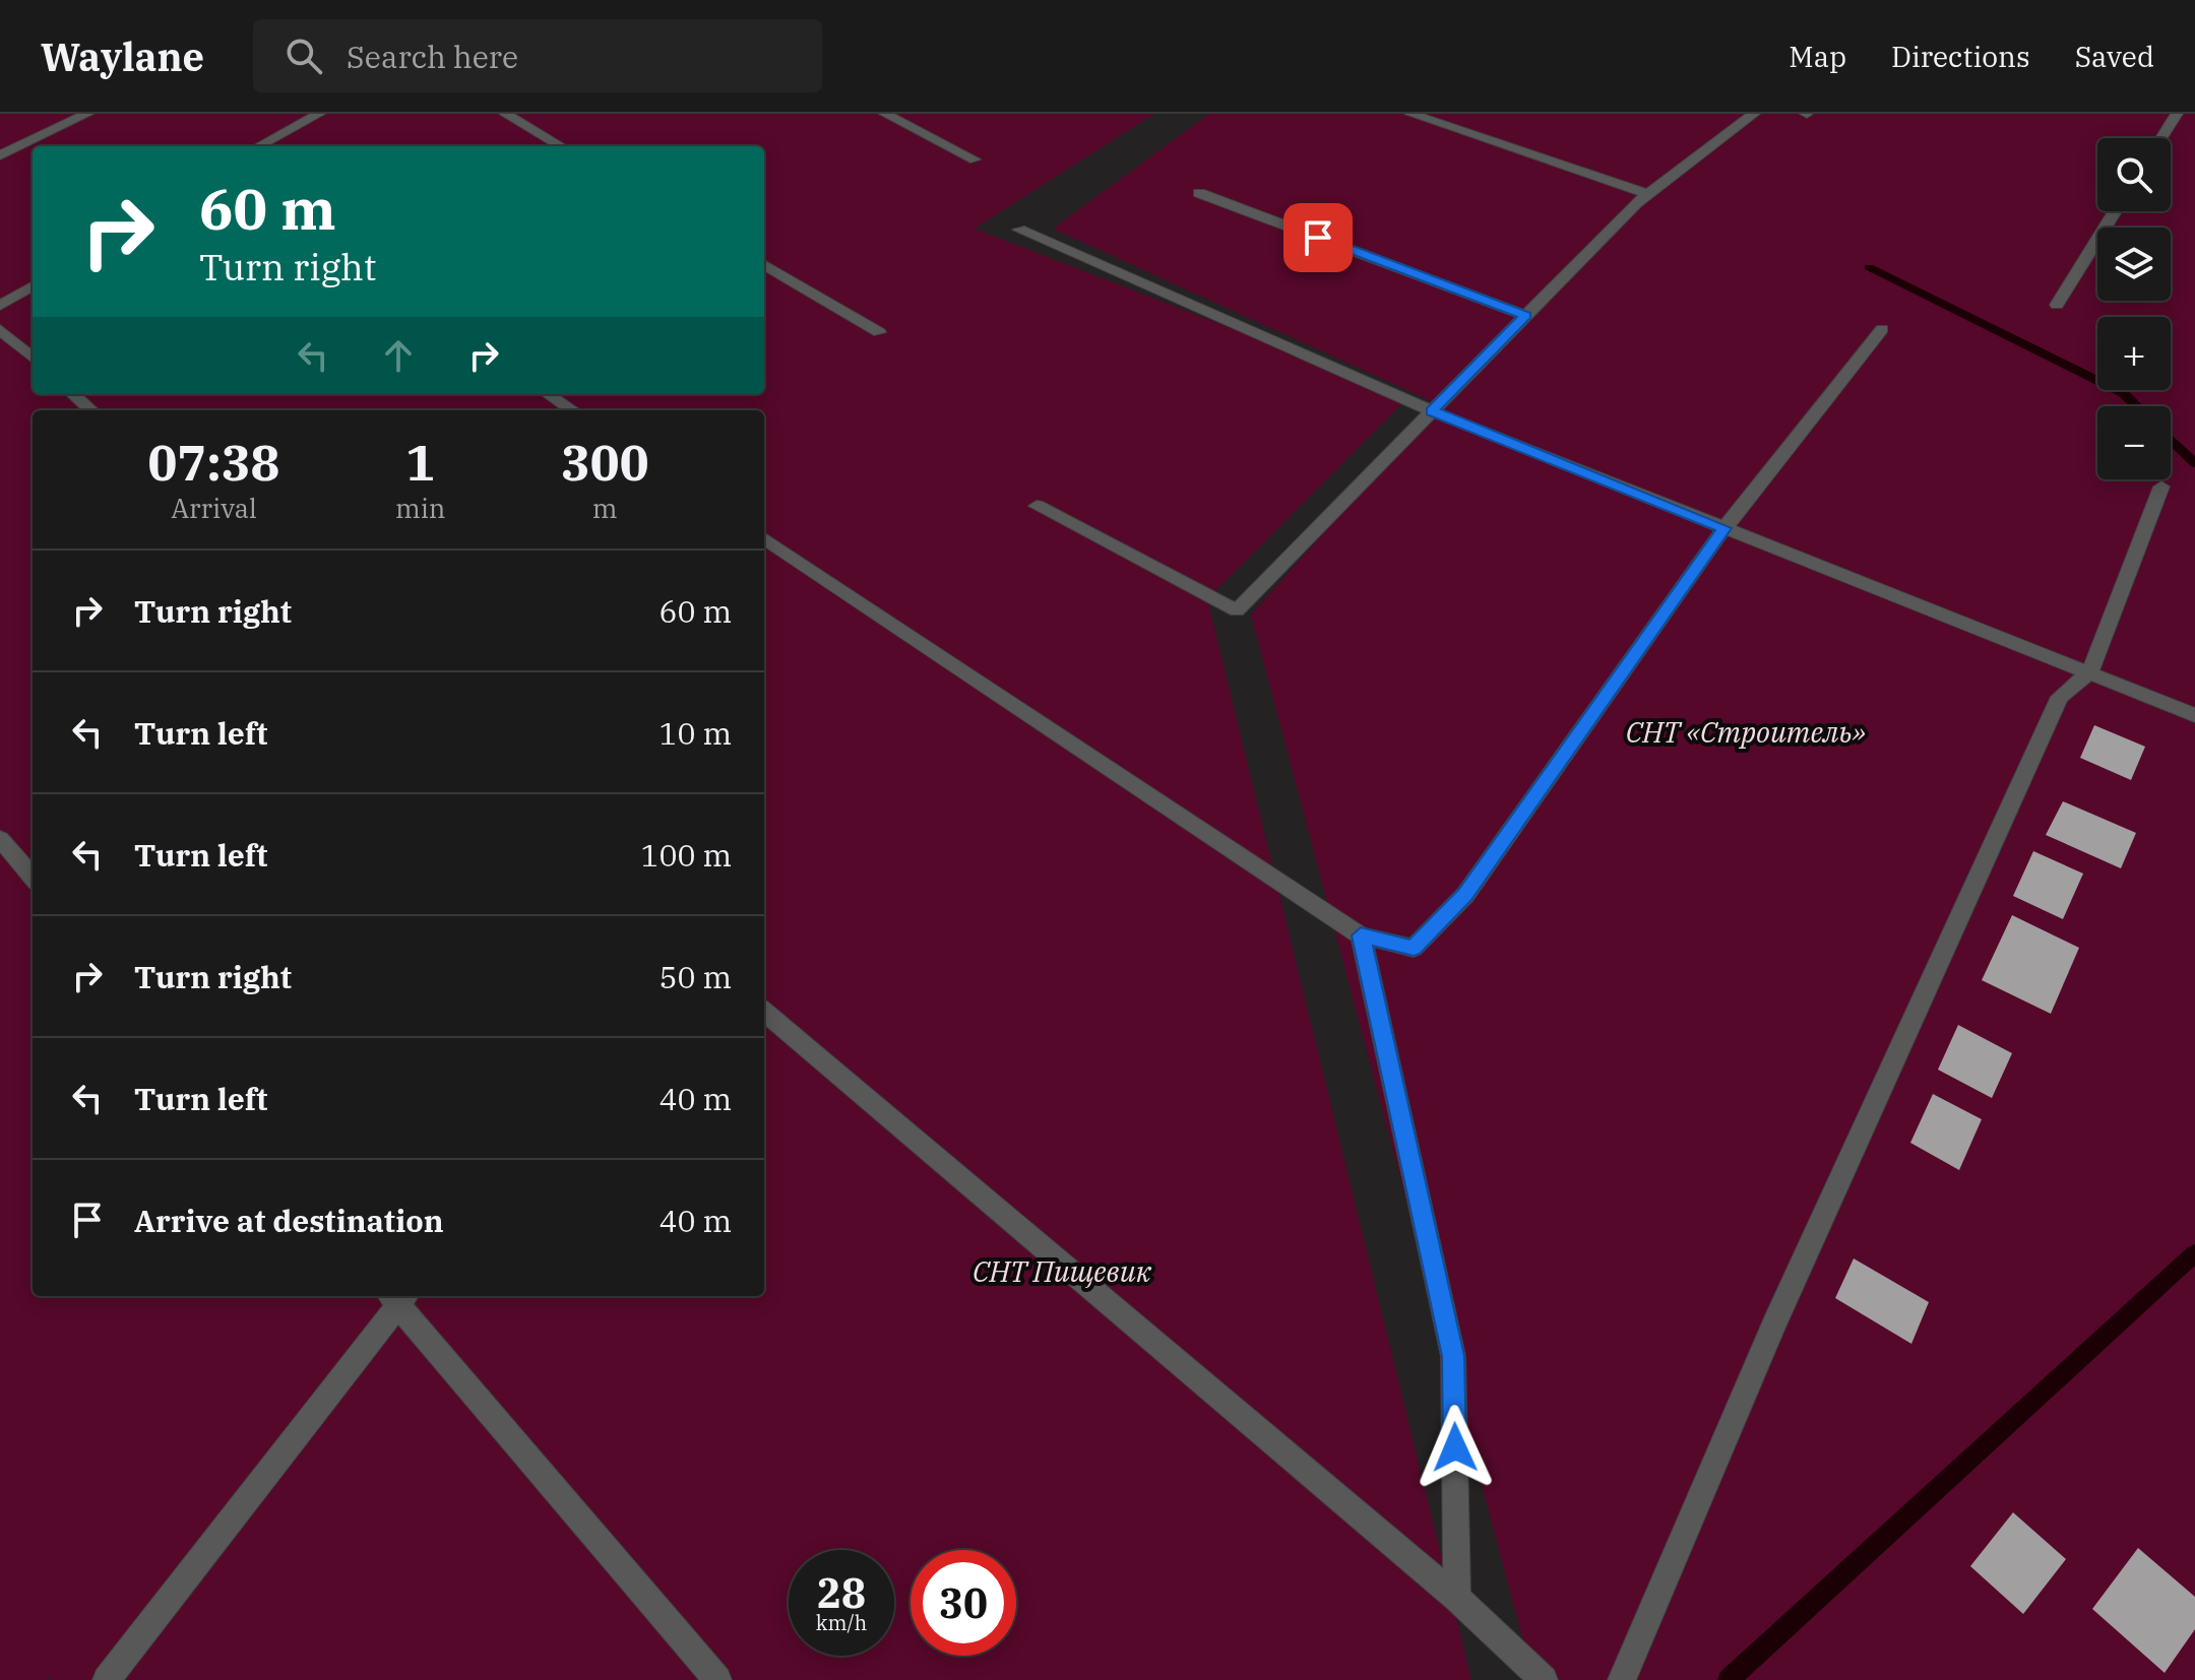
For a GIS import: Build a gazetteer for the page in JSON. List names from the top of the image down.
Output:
{
  "parks": ["СНТ «Строитель»", "СНТ Пищевик"],
  "page": {
    "header": "Waylane",
    "search": "Search here",
    "nav": ["Map", "Directions", "Saved"],
    "map_buttons": ["+", "−"],
    "turn": ["60 m", "Turn right"],
    "eta": [
      "07:38",
      "Arrival",
      "1",
      "min",
      "300",
      "m"
    ],
    "list": [
      {
        "name": "Turn right",
        "value": "60 m"
      },
      {
        "name": "Turn left",
        "value": "10 m"
      },
      {
        "name": "Turn left",
        "value": "100 m"
      },
      {
        "name": "Turn right",
        "value": "50 m"
      },
      {
        "name": "Turn left",
        "value": "40 m"
      },
      {
        "name": "Arrive at destination",
        "value": "40 m"
      }
    ],
    "speed": "28 km/h",
    "limit": "30"
  }
}
